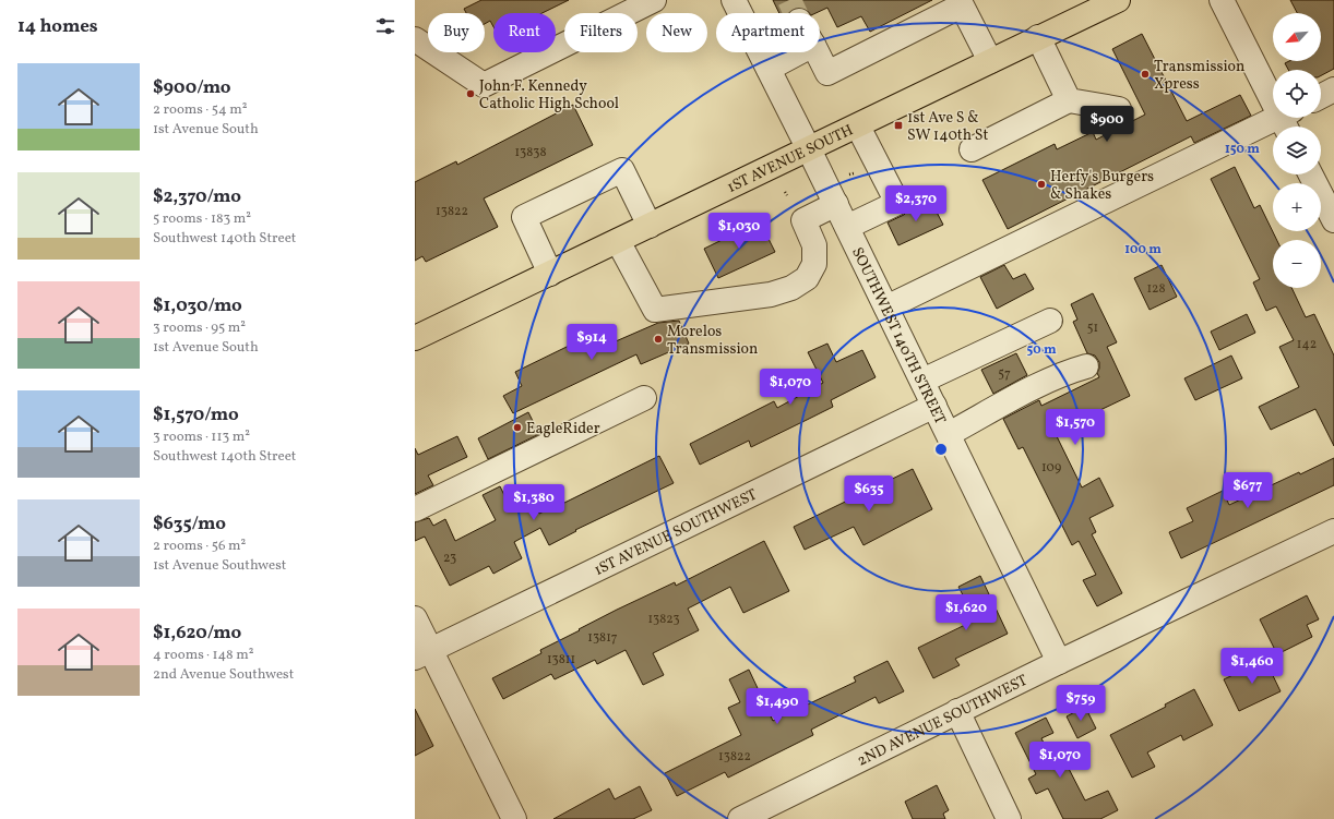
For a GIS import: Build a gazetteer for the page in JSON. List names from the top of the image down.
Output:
{
  "streets": {
    "main road": ["1ST AVENUE SOUTH"],
    "street": ["SOUTHWEST 140TH STREET", "1ST AVENUE SOUTHWEST", "2ND AVENUE SOUTHWEST"]
  },
  "crossings": [
    ["1ST AVENUE SOUTH", "SOUTHWEST 140TH STREET"],
    ["SOUTHWEST 140TH STREET", "1ST AVENUE SOUTHWEST"],
    ["SOUTHWEST 140TH STREET", "2ND AVENUE SOUTHWEST"]
  ],
  "places": {
    "other": [
      "Transmission Xpress",
      "John F. Kennedy Catholic High School",
      "Herfy's Burgers & Shakes",
      "Morelos Transmission",
      "EagleRider"
    ],
    "transit": ["1st Ave S & SW 140th St"]
  },
  "house_numbers": [
    "13838",
    "13822",
    "128",
    "51",
    "142",
    "57",
    "109",
    "23",
    "13823",
    "13817",
    "13811",
    "13822"
  ],
  "north": "bottom left",
  "page": {
    "heading": "14 homes",
    "map_buttons": ["+", "−"],
    "chip": [
      "Buy",
      "Rent",
      "Filters",
      "New",
      "Apartment"
    ],
    "list": [
      {
        "name": "$900/mo",
        "note": "2 rooms · 54 m² · 1st Avenue South"
      },
      {
        "name": "$2,370/mo",
        "note": "5 rooms · 183 m² · Southwest 140th Street"
      },
      {
        "name": "$1,030/mo",
        "note": "3 rooms · 95 m² · 1st Avenue South"
      },
      {
        "name": "$1,570/mo",
        "note": "3 rooms · 113 m² · Southwest 140th Street"
      },
      {
        "name": "$635/mo",
        "note": "2 rooms · 56 m² · 1st Avenue Southwest"
      },
      {
        "name": "$1,620/mo",
        "note": "4 rooms · 148 m² · 2nd Avenue Southwest"
      }
    ],
    "price": [
      "$900",
      "$2,370",
      "$1,030",
      "$914",
      "$1,070",
      "$1,570",
      "$677",
      "$635",
      "$1,380",
      "$1,620",
      "$1,460",
      "$759",
      "$1,490",
      "$1,070"
    ]
  },
  "rings": ["150 m", "100 m", "50 m"]
}
